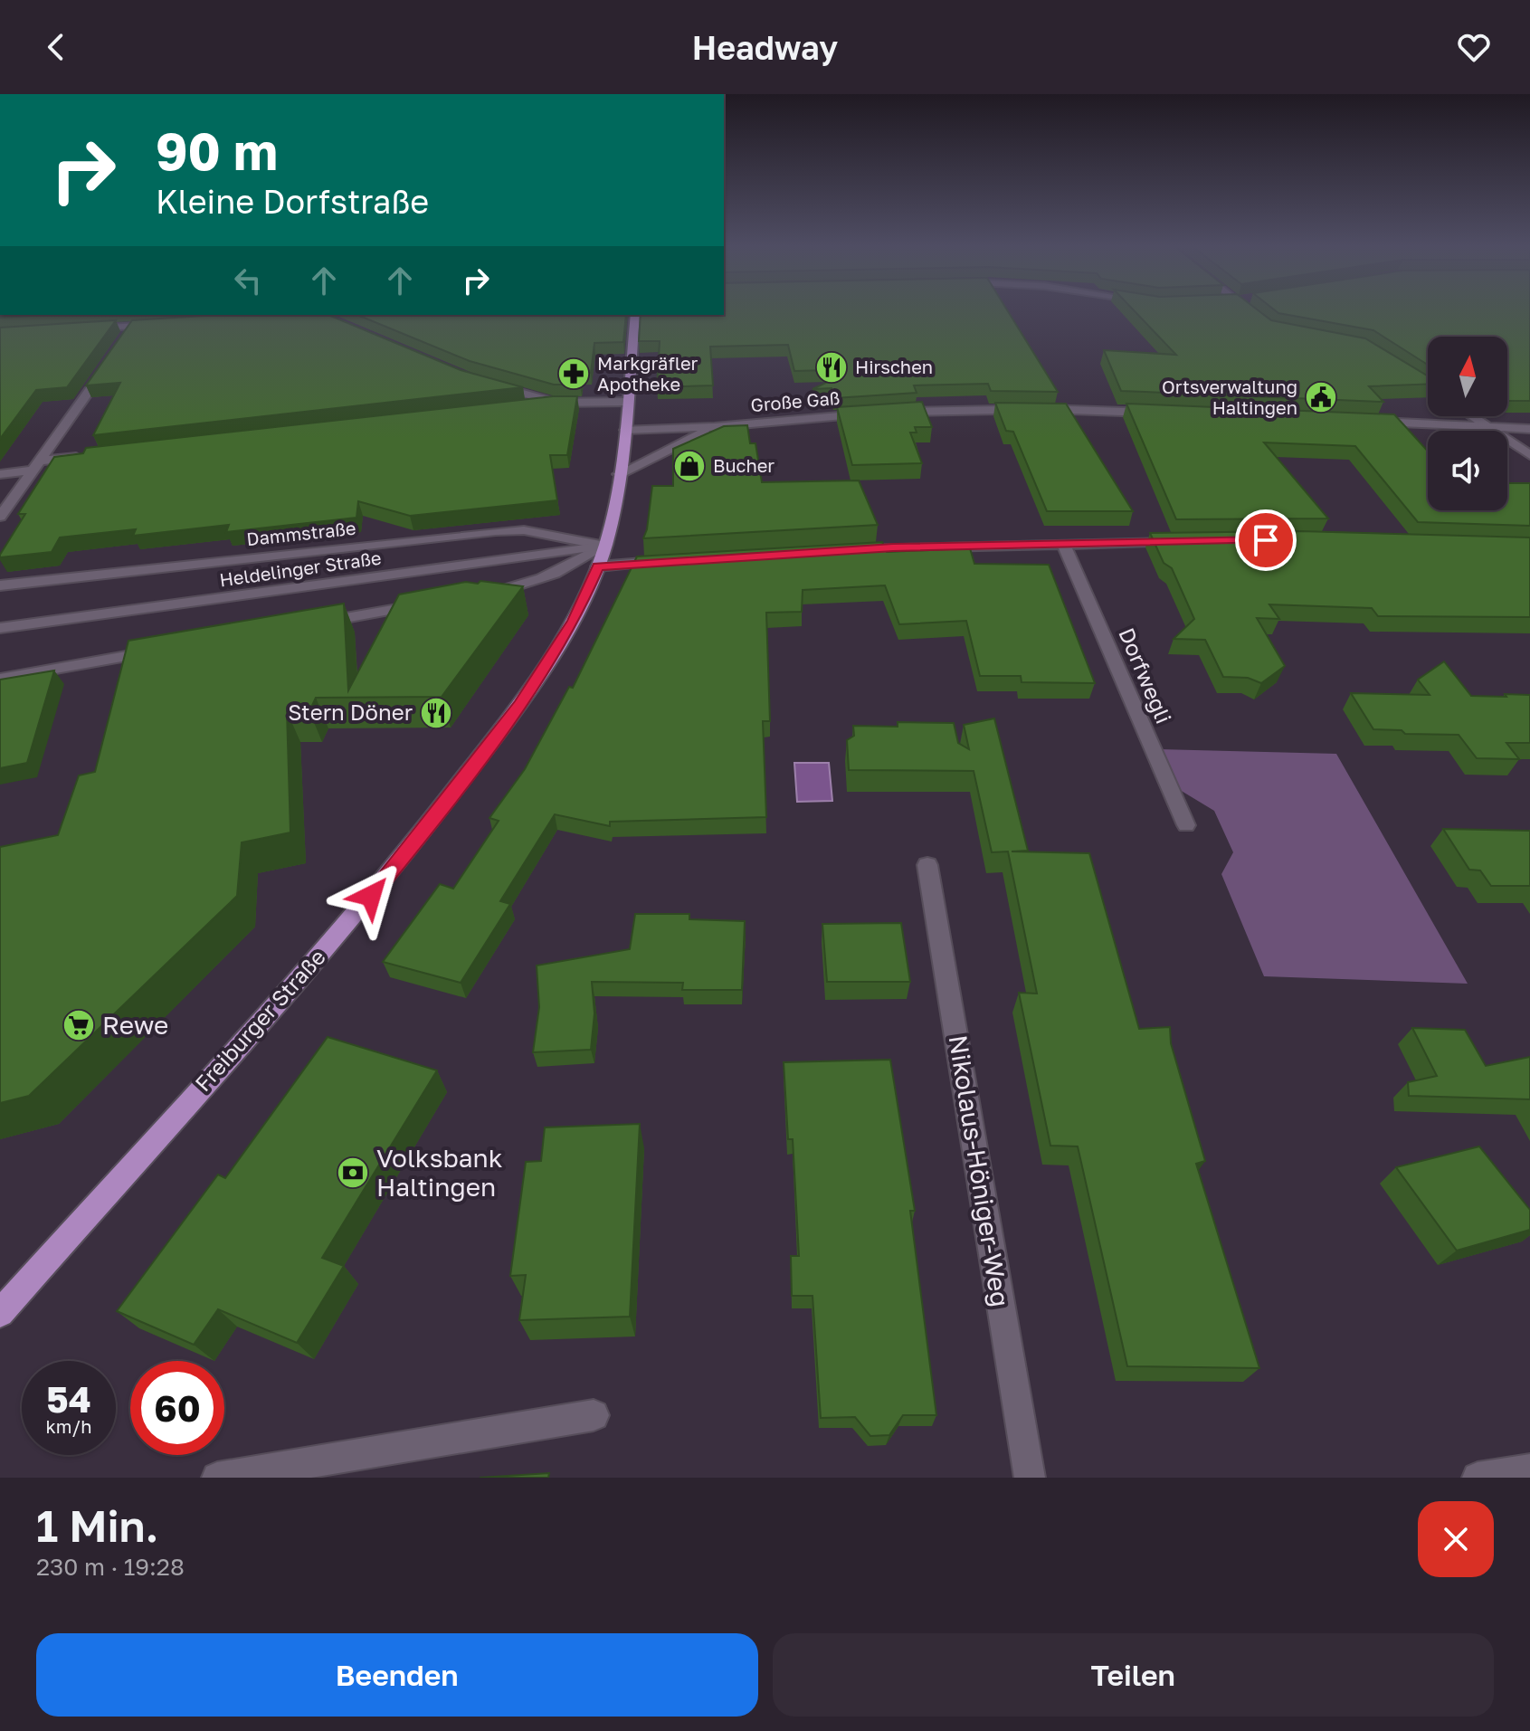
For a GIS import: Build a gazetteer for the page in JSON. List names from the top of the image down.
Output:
{
  "streets": {
    "main road": ["Freiburger Straße"],
    "street": [
      "Große Gaß",
      "Dammstraße",
      "Heldelinger Straße",
      "Dorfwegli",
      "Nikolaus-Höniger-Weg"
    ]
  },
  "crossings": [
    ["Große Gaß", "Freiburger Straße"],
    ["Dammstraße", "Heldelinger Straße"],
    ["Dammstraße", "Freiburger Straße"],
    ["Heldelinger Straße", "Freiburger Straße"]
  ],
  "places": {
    "restaurant": ["Hirschen", "Stern Döner"],
    "pharmacy": ["Markgräfler Apotheke"],
    "public building": ["Ortsverwaltung Haltingen"],
    "shop": ["Bucher"],
    "supermarket": ["Rewe"],
    "bank": ["Volksbank Haltingen"]
  },
  "north": "top",
  "page": {
    "header": "Headway",
    "turn": ["90 m", "Kleine Dorfstraße"],
    "speed": "54 km/h",
    "limit": "60",
    "heading": ["1 Min.", "230 m · 19:28"],
    "buttons": ["Beenden", "Teilen"]
  }
}
